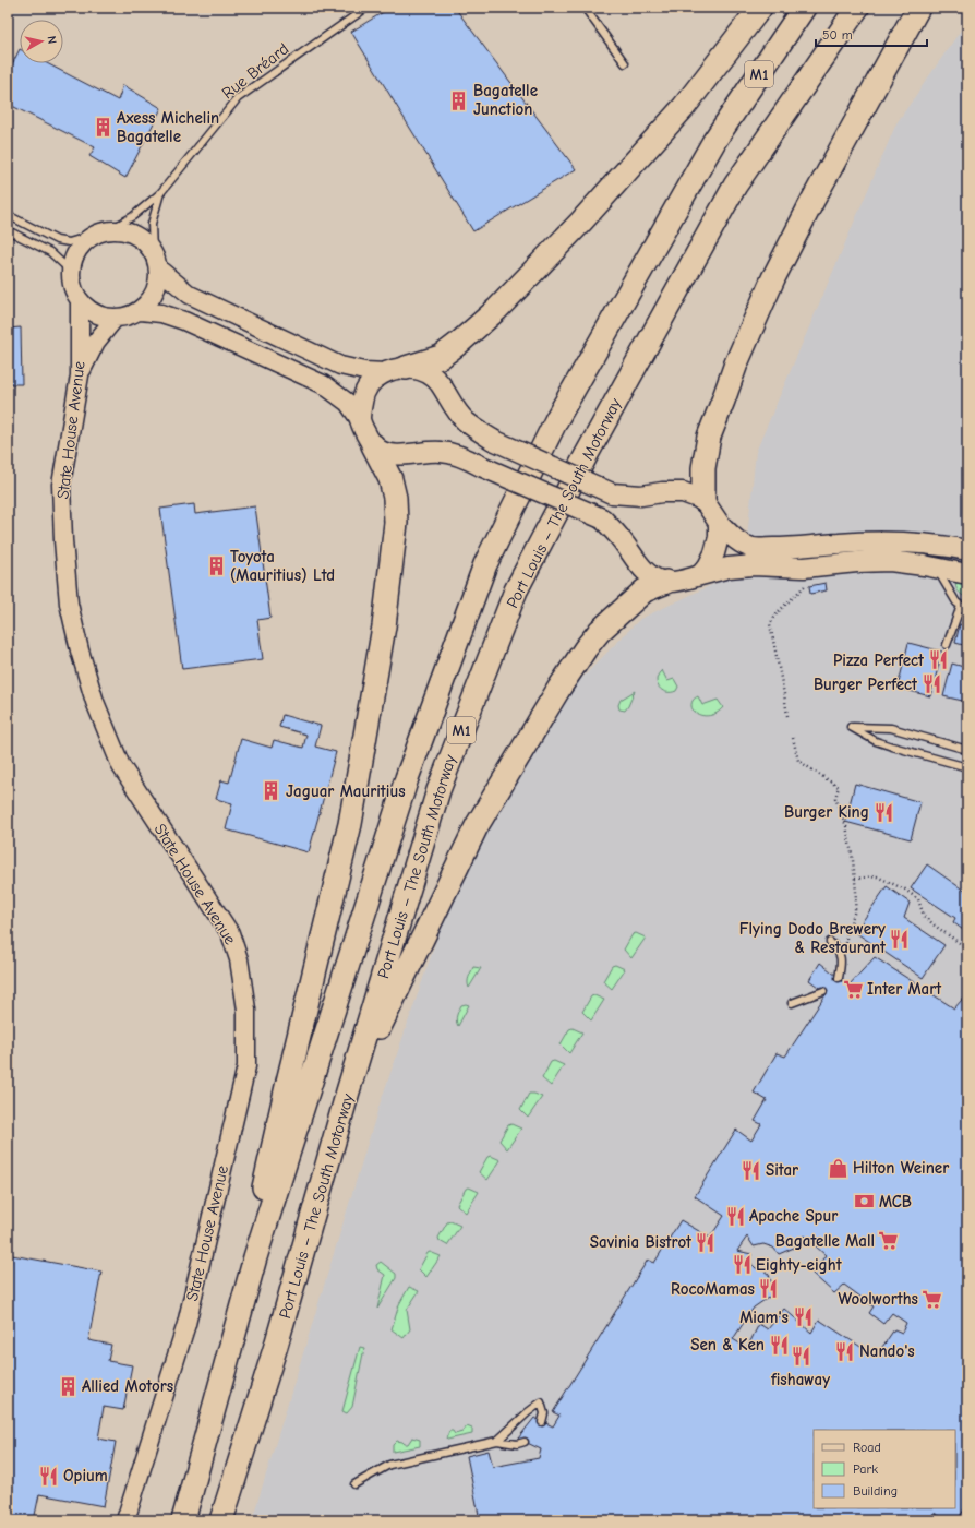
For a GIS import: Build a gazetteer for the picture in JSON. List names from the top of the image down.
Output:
{
  "streets": {
    "highway": ["M1", "Port Louis – The South Motorway"],
    "street": ["State House Avenue"],
    "lane": ["Rue Bréard"]
  },
  "crossings": [
    ["Rue Bréard", "State House Avenue"]
  ],
  "places": {
    "building": [
      "Bagatelle Junction",
      "Axess Michelin Bagatelle",
      "Toyota (Mauritius) Ltd",
      "Jaguar Mauritius",
      "Allied Motors"
    ],
    "restaurant": [
      "Pizza Perfect",
      "Burger Perfect",
      "Burger King",
      "Flying Dodo Brewery & Restaurant",
      "Sitar",
      "Apache Spur",
      "Savinia Bistrot",
      "Eighty-eight",
      "RocoMamas",
      "Miam's",
      "Sen & Ken",
      "Nando's",
      "fishaway",
      "Opium"
    ],
    "supermarket": ["Inter Mart", "Bagatelle Mall", "Woolworths"],
    "shop": ["Hilton Weiner"],
    "bank": ["MCB"]
  },
  "legend": ["Road", "Park", "Building"],
  "scale_bar": "50 m",
  "north": "right"
}
